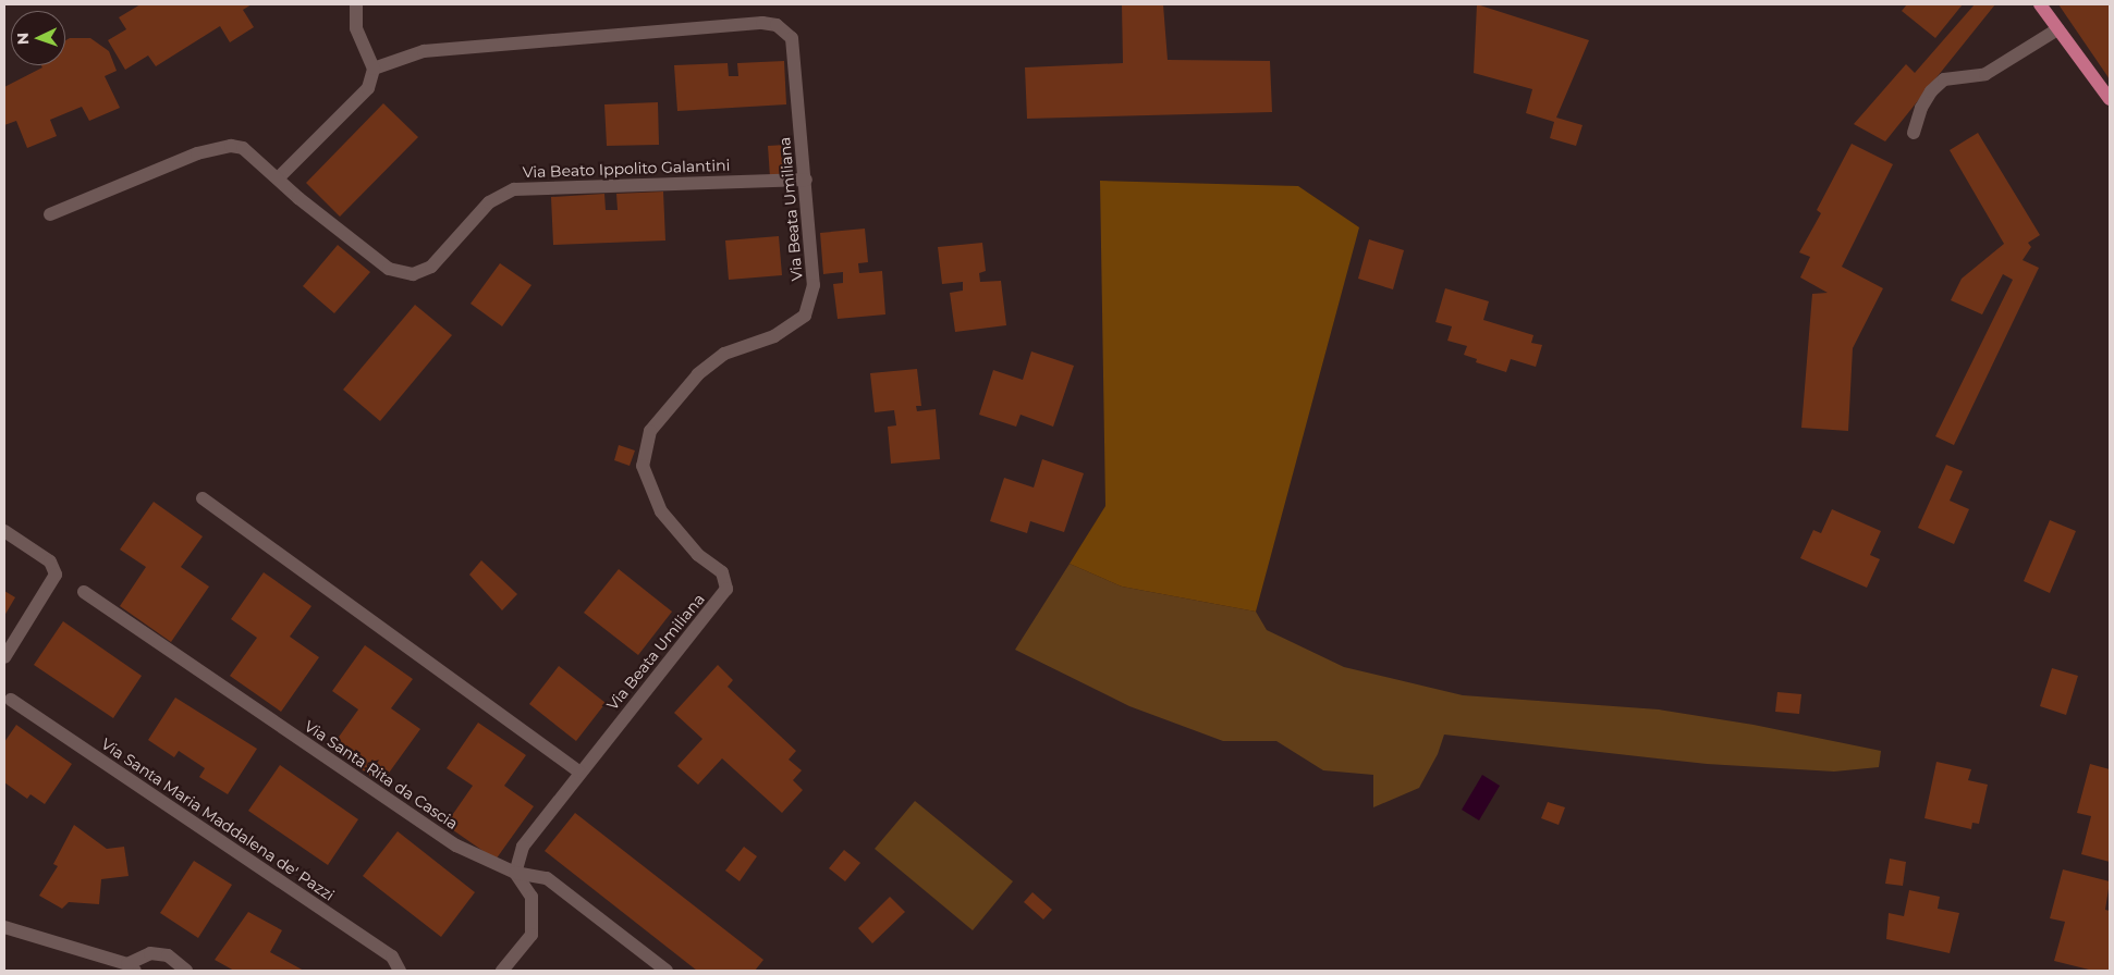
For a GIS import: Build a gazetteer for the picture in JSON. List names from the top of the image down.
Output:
{
  "streets": {
    "street": [
      "Via Beato Ippolito Galantini",
      "Via Beata Umiliana",
      "Via Santa Rita da Cascia",
      "Via Santa Maria Maddalena de' Pazzi"
    ]
  },
  "crossings": [
    ["Via Beato Ippolito Galantini", "Via Beata Umiliana"],
    ["Via Beata Umiliana", "Via Santa Rita da Cascia"]
  ],
  "north": "left"
}
